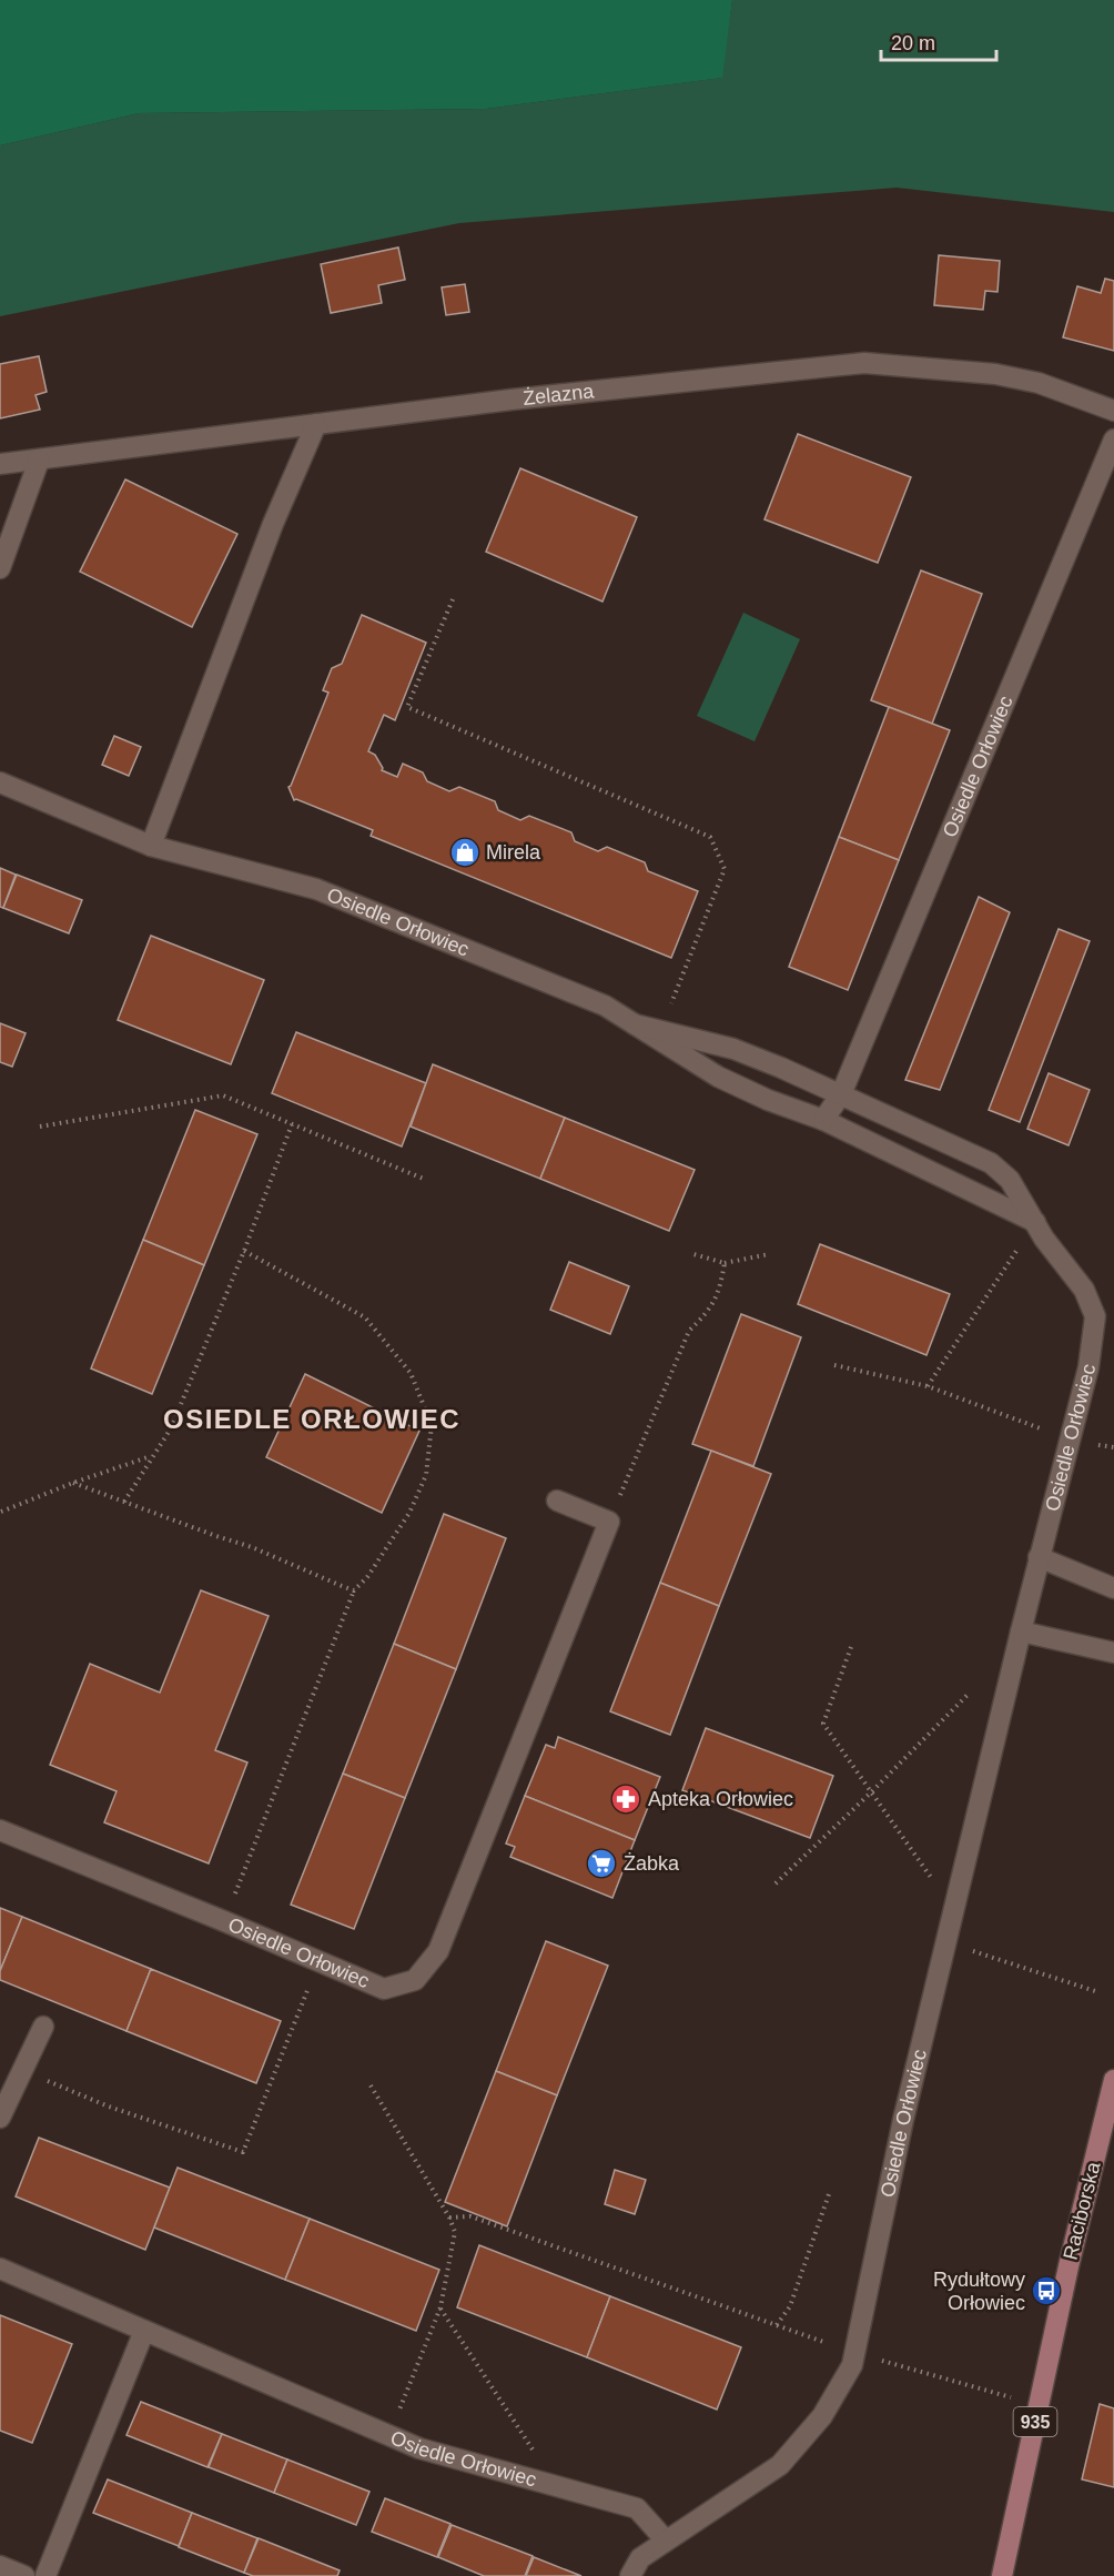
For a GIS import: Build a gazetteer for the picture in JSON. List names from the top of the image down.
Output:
{
  "streets": {
    "main road": ["Raciborska", "935"],
    "street": ["Żelazna", "Osiedle Orłowiec"]
  },
  "districts": ["OSIEDLE ORŁOWIEC"],
  "places": {
    "shop": ["Mirela"],
    "pharmacy": ["Apteka Orłowiec"],
    "supermarket": ["Żabka"],
    "bus stop": ["Rydułtowy Orłowiec"]
  },
  "scale_bar": "20 m"
}
